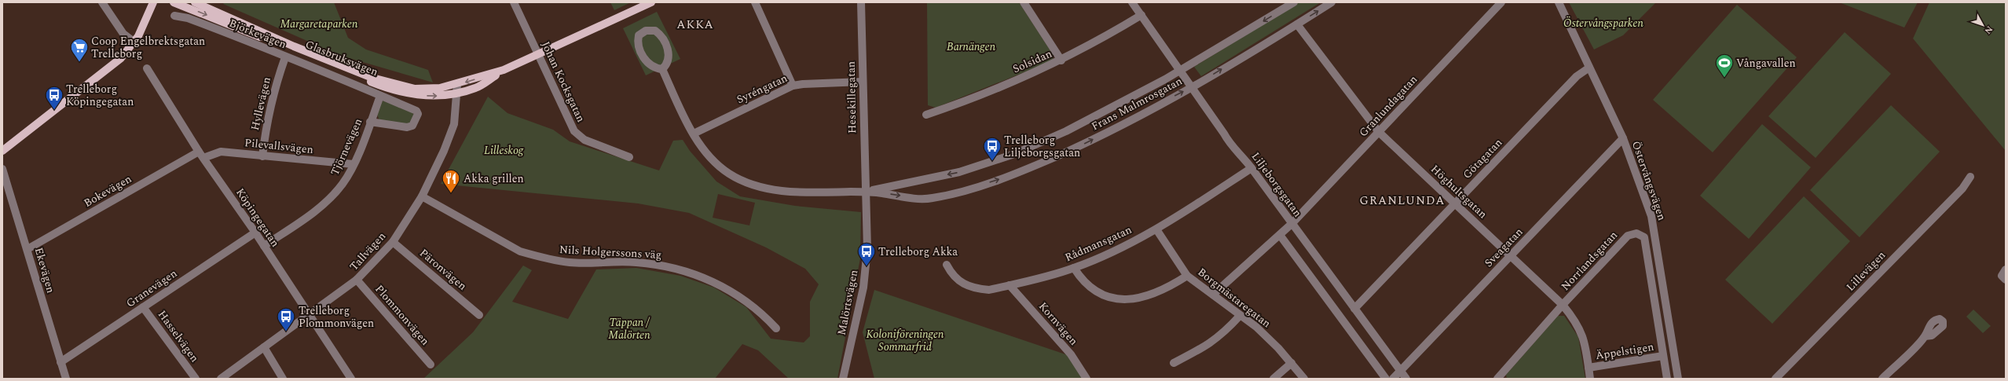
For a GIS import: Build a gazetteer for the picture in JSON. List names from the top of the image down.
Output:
{
  "streets": {
    "main road": ["Glasbruksvägen"],
    "street": [
      "Björkevägen",
      "Solsidan",
      "Johan Kocksgatan",
      "Syréngatan",
      "Hesekillegatan",
      "Hyllevägen",
      "Frans Malmrosgatan",
      "Granlundagatan",
      "Pilevallsvägen",
      "Tjörnevägen",
      "Götagatan",
      "Östervångsvägen",
      "Liljeborgsgatan",
      "Bokevägen",
      "Höghultsgatan",
      "Köpingegatan",
      "Rådmansgatan",
      "Sveagatan",
      "Tallvägen",
      "Nils Holgerssons väg",
      "Norrlandsgatan",
      "Päronvägen",
      "Ekevägen",
      "Lillevägen",
      "Granevägen",
      "Borgmästaregatan",
      "Malörtsvägen",
      "Plommonvägen",
      "Kornvägen",
      "Hasselvägen",
      "Äppelstigen"
    ]
  },
  "crossings": [
    ["Björkevägen", "Hyllevägen"],
    ["Björkevägen", "Tjörnevägen"],
    ["Glasbruksvägen", "Johan Kocksgatan"],
    ["Glasbruksvägen", "Tallvägen"],
    ["Solsidan", "Liljeborgsgatan"],
    ["Syréngatan", "Hesekillegatan"],
    ["Syréngatan", "Frans Malmrosgatan"],
    ["Hesekillegatan", "Frans Malmrosgatan"],
    ["Hesekillegatan", "Malörtsvägen"],
    ["Hyllevägen", "Pilevallsvägen"],
    ["Frans Malmrosgatan", "Liljeborgsgatan"],
    ["Frans Malmrosgatan", "Höghultsgatan"],
    ["Frans Malmrosgatan", "Malörtsvägen"],
    ["Granlundagatan", "Liljeborgsgatan"],
    ["Granlundagatan", "Höghultsgatan"],
    ["Granlundagatan", "Borgmästaregatan"],
    ["Pilevallsvägen", "Tjörnevägen"],
    ["Pilevallsvägen", "Köpingegatan"],
    ["Tjörnevägen", "Köpingegatan"],
    ["Götagatan", "Östervångsvägen"],
    ["Götagatan", "Liljeborgsgatan"],
    ["Götagatan", "Höghultsgatan"],
    ["Östervångsvägen", "Sveagatan"],
    ["Liljeborgsgatan", "Rådmansgatan"],
    ["Liljeborgsgatan", "Sveagatan"],
    ["Bokevägen", "Köpingegatan"],
    ["Bokevägen", "Ekevägen"],
    ["Höghultsgatan", "Sveagatan"],
    ["Höghultsgatan", "Norrlandsgatan"],
    ["Höghultsgatan", "Äppelstigen"],
    ["Köpingegatan", "Tallvägen"],
    ["Köpingegatan", "Granevägen"],
    ["Rådmansgatan", "Borgmästaregatan"],
    ["Rådmansgatan", "Kornvägen"],
    ["Tallvägen", "Nils Holgerssons väg"],
    ["Tallvägen", "Päronvägen"],
    ["Tallvägen", "Plommonvägen"],
    ["Norrlandsgatan", "Äppelstigen"],
    ["Ekevägen", "Granevägen"],
    ["Granevägen", "Hasselvägen"]
  ],
  "districts": ["AKKA", "GRANLUNDA"],
  "parks": [
    "Östervångsparken",
    "Margaretaparken",
    "Barnängen",
    "Lilleskog",
    "Täppan / Malörten",
    "Koloniföreningen Sommarfrid"
  ],
  "places": {
    "supermarket": ["Coop Engelbrektsgatan Trelleborg"],
    "sports": ["Vångavallen"],
    "bus stop": [
      "Trelleborg Köpingegatan",
      "Trelleborg Liljeborgsgatan",
      "Trelleborg Akka",
      "Trelleborg Plommonvägen"
    ],
    "restaurant": ["Akka grillen"]
  },
  "north": "bottom right"
}
